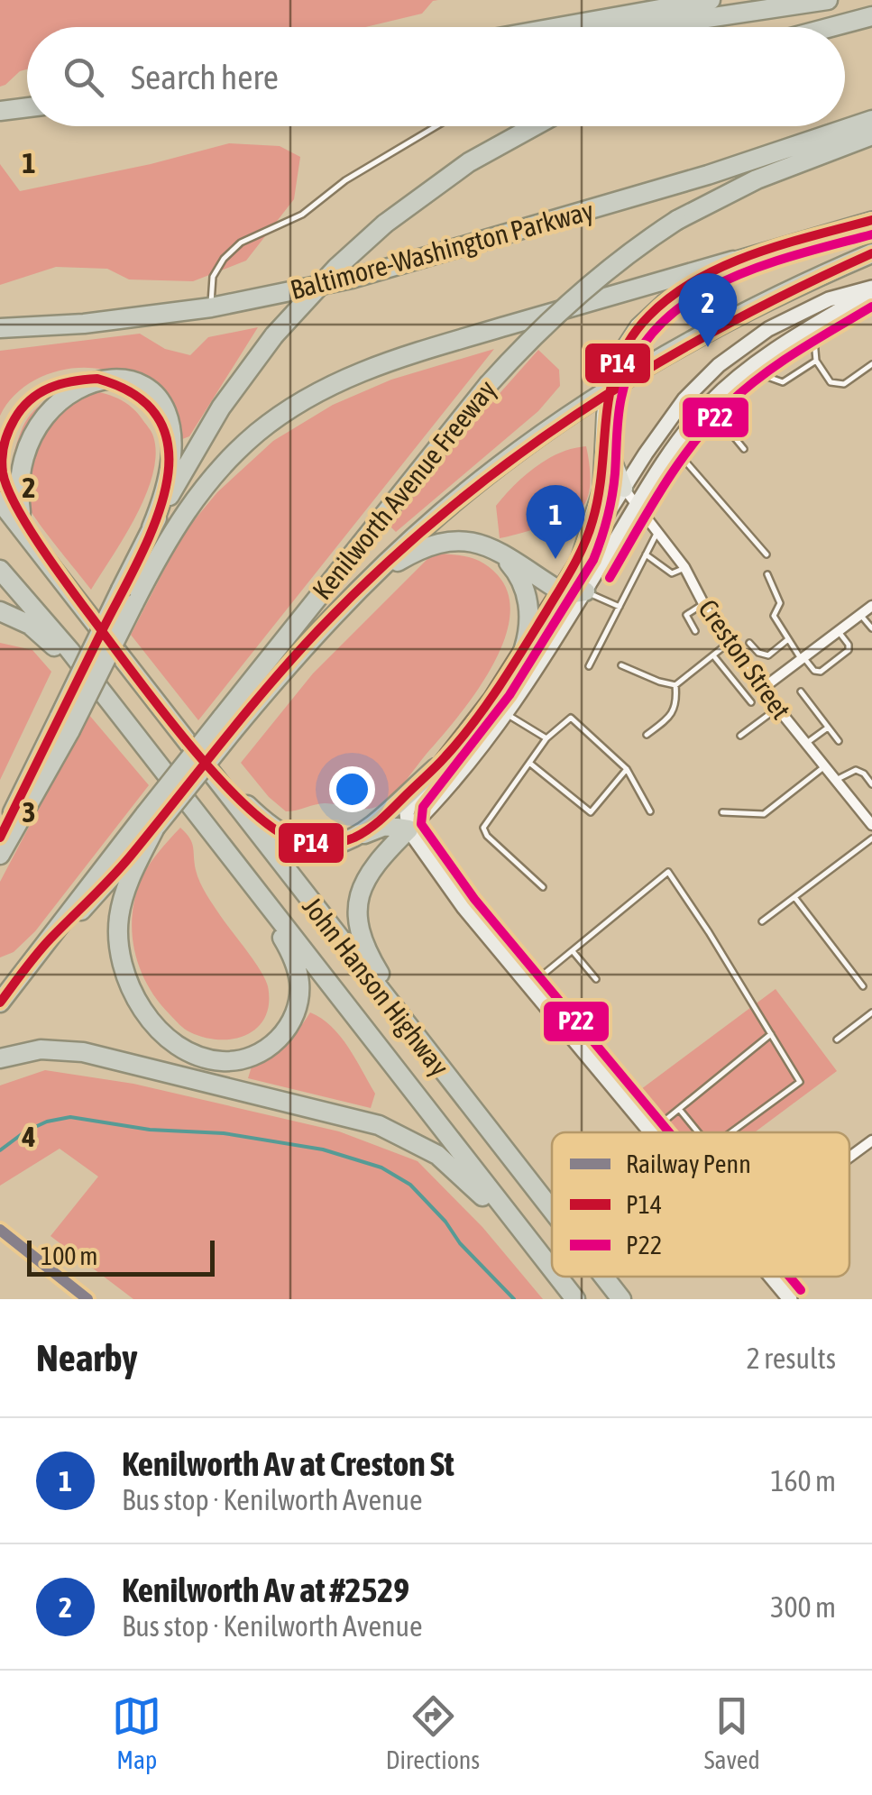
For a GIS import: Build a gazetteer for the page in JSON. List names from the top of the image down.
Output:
{
  "streets": {
    "highway": ["Baltimore-Washington Parkway", "Kenilworth Avenue Freeway", "John Hanson Highway"],
    "street": ["Creston Street"]
  },
  "lines": ["transit line P14", "transit line P22", "rail line Penn"],
  "legend": ["Railway Penn", "P14", "P22"],
  "scale_bar": "100 m",
  "page": {
    "search": "Search here",
    "pins": ["2", "1"],
    "scale": "100 m",
    "heading": ["Nearby", "2 results"],
    "list": [
      {
        "mark": "1",
        "name": "Kenilworth Av at Creston St",
        "note": "Bus stop · Kenilworth Avenue",
        "value": "160 m"
      },
      {
        "mark": "2",
        "name": "Kenilworth Av at #2529",
        "note": "Bus stop · Kenilworth Avenue",
        "value": "300 m"
      }
    ],
    "nav": ["Map", "Directions", "Saved"]
  },
  "grid": {
    "rows": [
      "1",
      "2",
      "3",
      "4"
    ]
  }
}
